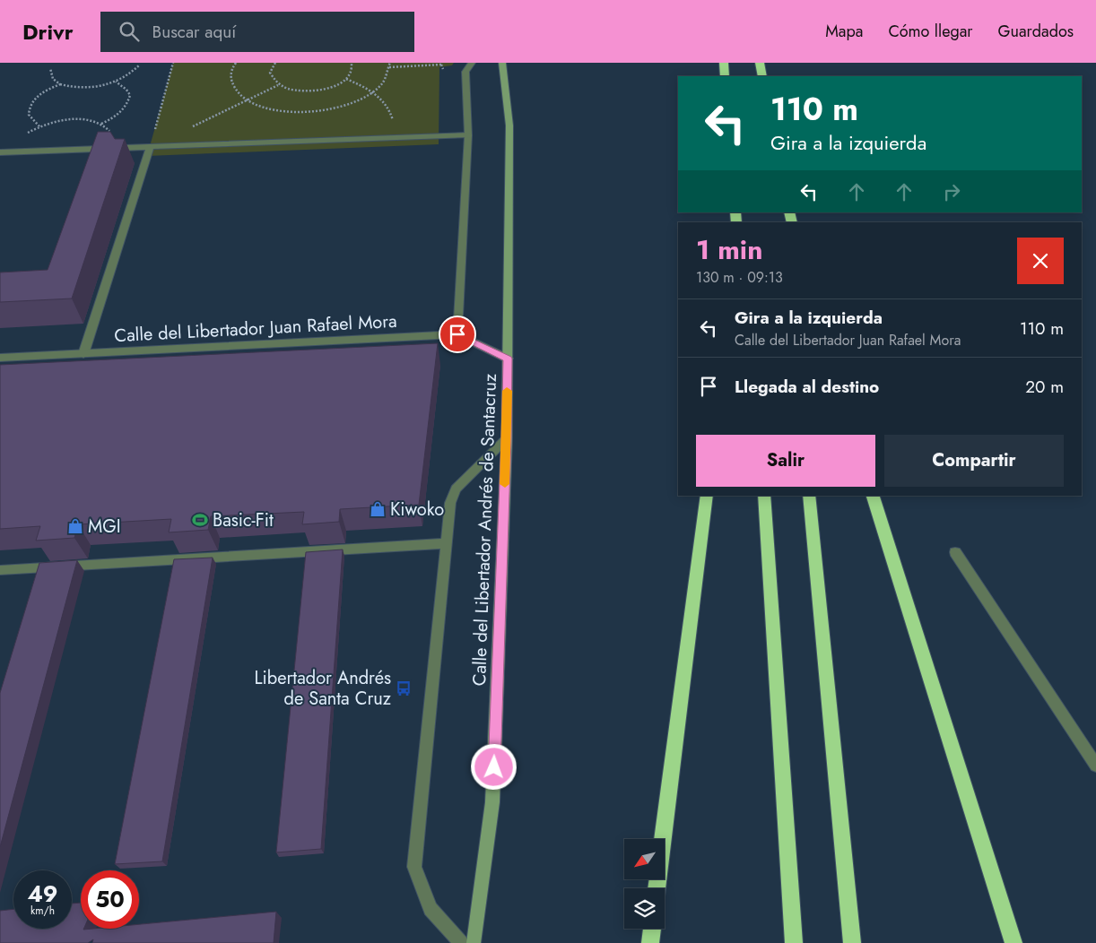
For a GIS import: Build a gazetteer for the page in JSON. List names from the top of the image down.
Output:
{
  "streets": {
    "main road": ["Calle del Libertador Andrés de Santacruz"],
    "street": ["Calle del Libertador Juan Rafael Mora"]
  },
  "crossings": [
    ["Calle del Libertador Juan Rafael Mora", "Calle del Libertador Andrés de Santacruz"]
  ],
  "places": {
    "shop": ["Kiwoko", "MGI"],
    "sports": ["Basic-Fit"],
    "bus stop": ["Libertador Andrés de Santa Cruz"]
  },
  "north": "bottom left",
  "page": {
    "header": "Drivr",
    "search": "Buscar aquí",
    "nav": ["Mapa", "Cómo llegar", "Guardados"],
    "turn": ["110 m", "Gira a la izquierda"],
    "heading": ["1 min", "130 m · 09:13"],
    "list": [
      {
        "name": "Gira a la izquierda",
        "note": "Calle del Libertador Juan Rafael Mora",
        "value": "110 m"
      },
      {
        "name": "Llegada al destino",
        "value": "20 m"
      }
    ],
    "buttons": ["Salir", "Compartir"],
    "speed": "49 km/h",
    "limit": "50"
  }
}
